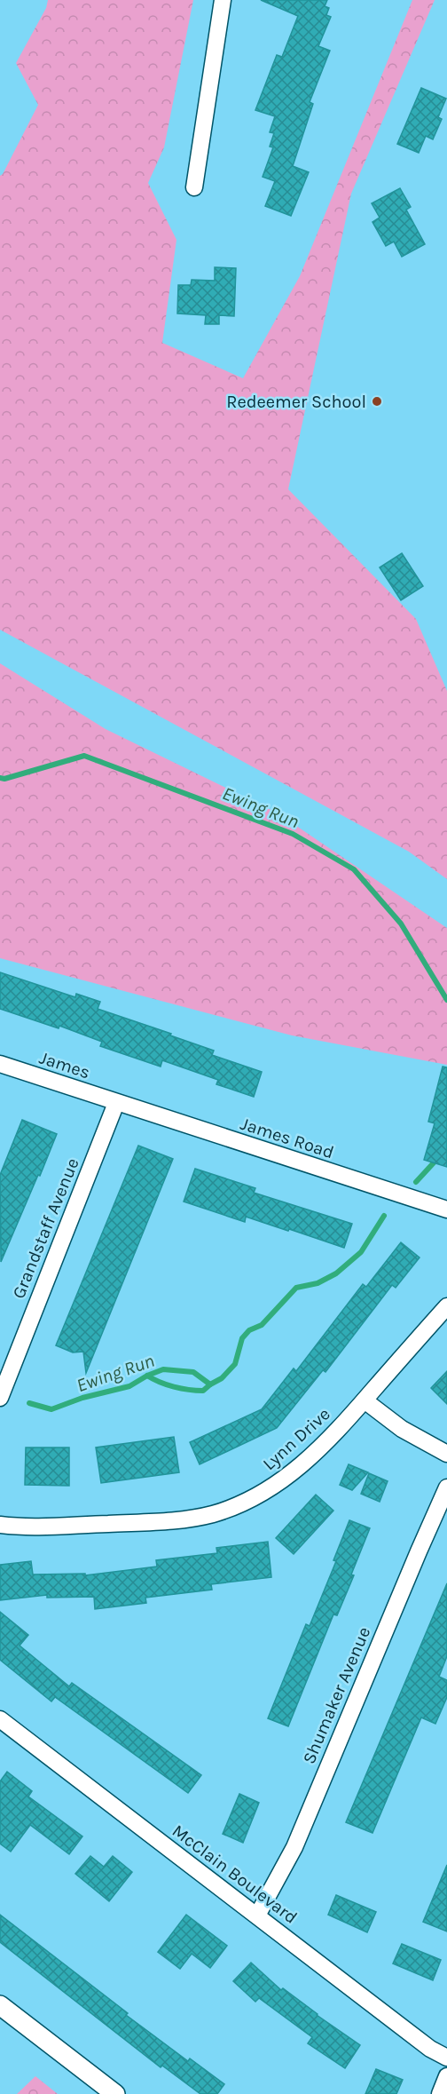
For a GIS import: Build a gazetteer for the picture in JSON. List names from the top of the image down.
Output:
{
  "streets": {
    "street": [
      "James",
      "James Road",
      "Grandstaff Avenue",
      "Lynn Drive",
      "Shumaker Avenue",
      "McClain Boulevard"
    ]
  },
  "crossings": [
    ["James", "James Road"],
    ["James", "Grandstaff Avenue"],
    ["James Road", "Grandstaff Avenue"],
    ["Shumaker Avenue", "McClain Boulevard"]
  ],
  "water": ["Ewing Run"],
  "places": ["Redeemer School"]
}
